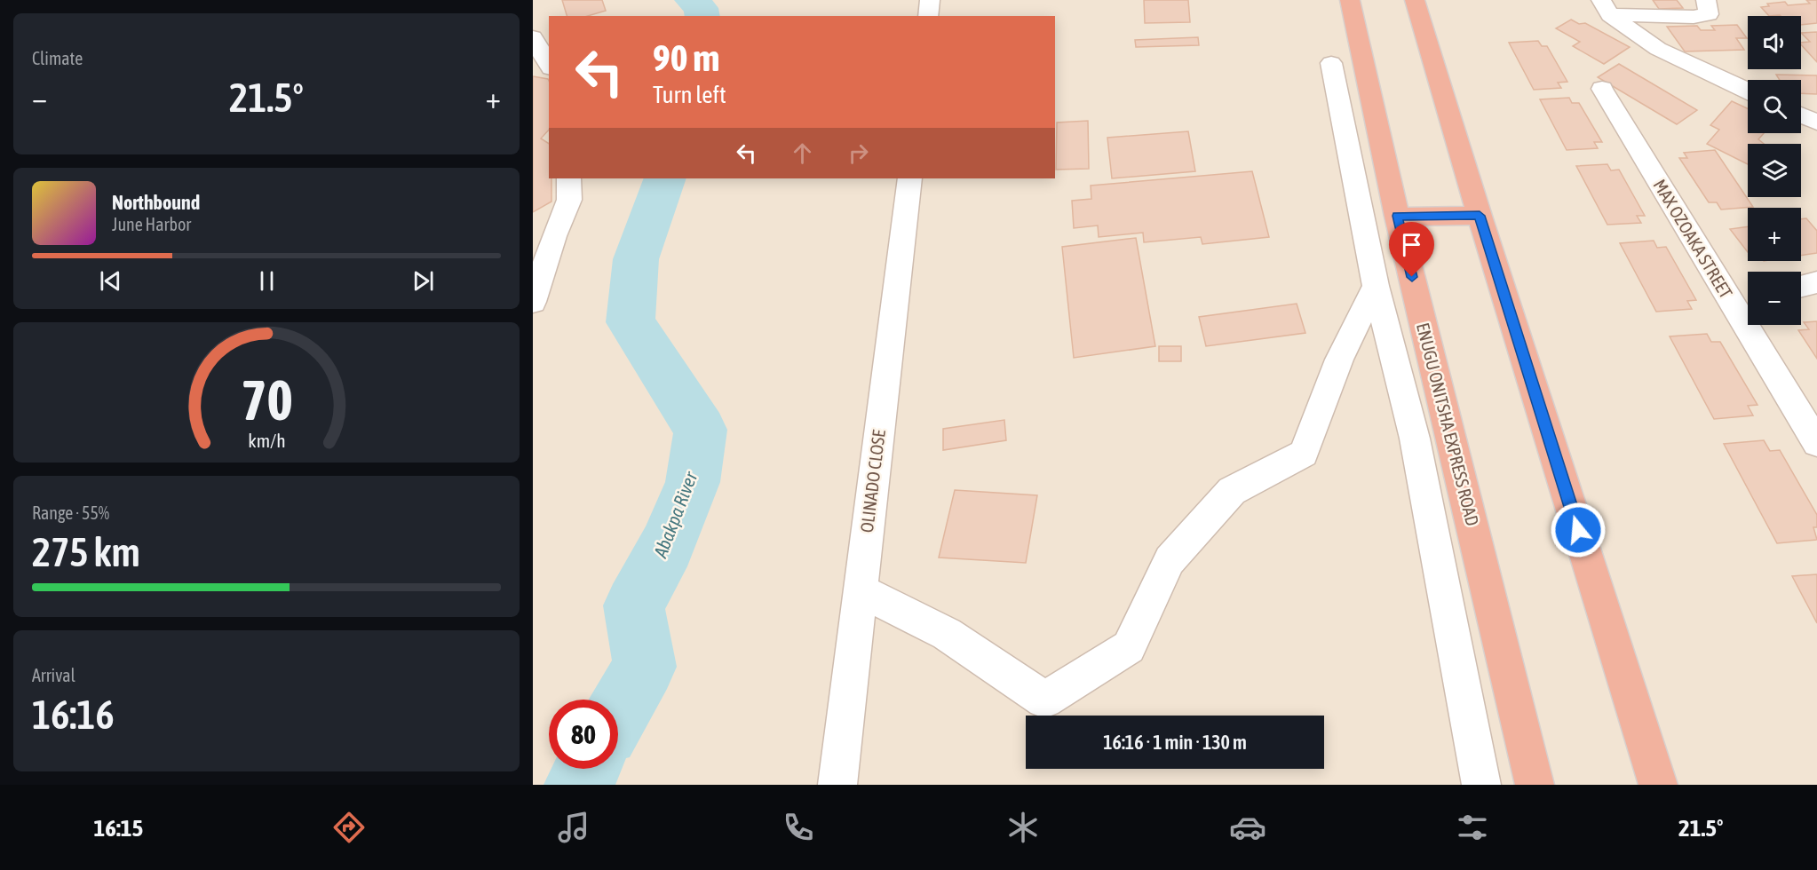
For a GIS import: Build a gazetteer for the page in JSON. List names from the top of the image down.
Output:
{
  "streets": {
    "highway": ["ENUGU ONITSHA EXPRESS ROAD"],
    "street": ["MAX OZOAKA STREET", "OLINADO CLOSE"]
  },
  "water": ["Abakpa River"],
  "page": {
    "tile": [
      "Climate",
      ["Range · 55%", "275 km"],
      ["Arrival", "16:16"]
    ],
    "map_buttons": ["+", "−"],
    "turn": ["90 m", "Turn left"],
    "heat": ["−", "21.5°", "+"],
    "song": ["Northbound", "June Harbor"],
    "limit": "80",
    "trip": "16:16 · 1 min · 130 m",
    "tabs": ["16:15", "21.5°"],
    "gauge": ["70", "km/h"]
  }
}
